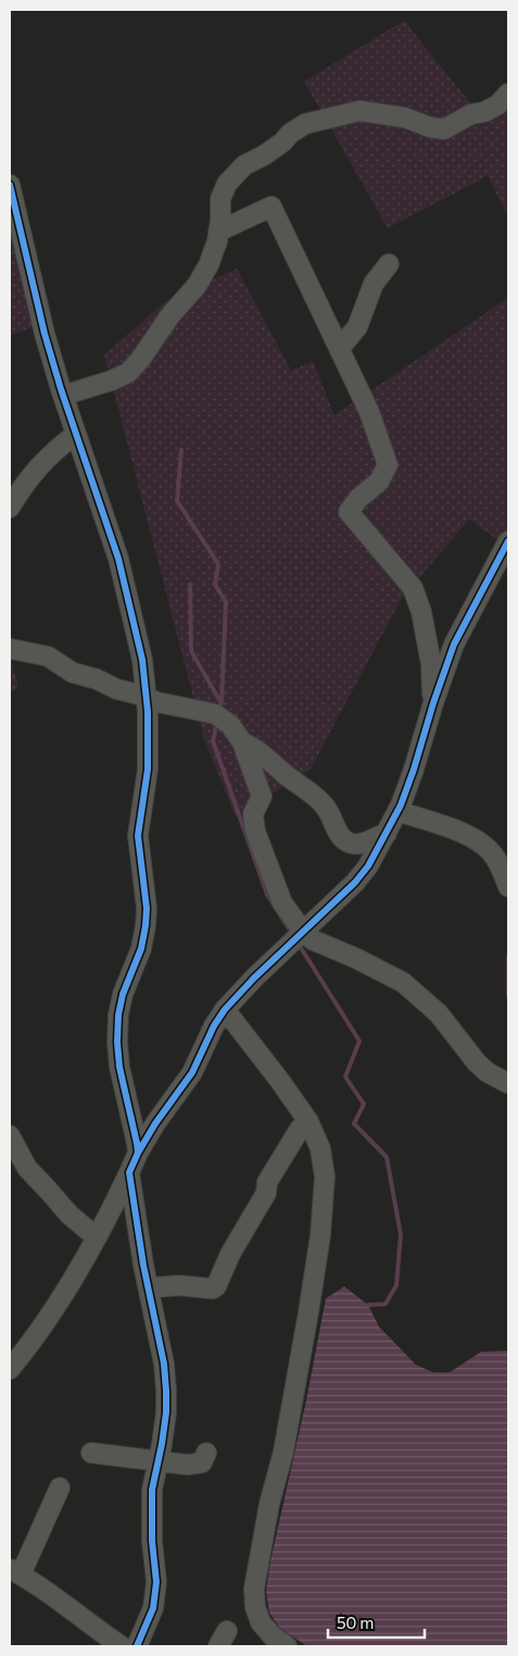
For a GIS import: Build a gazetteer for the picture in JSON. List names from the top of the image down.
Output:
{
  "scale_bar": "50 m"
}
